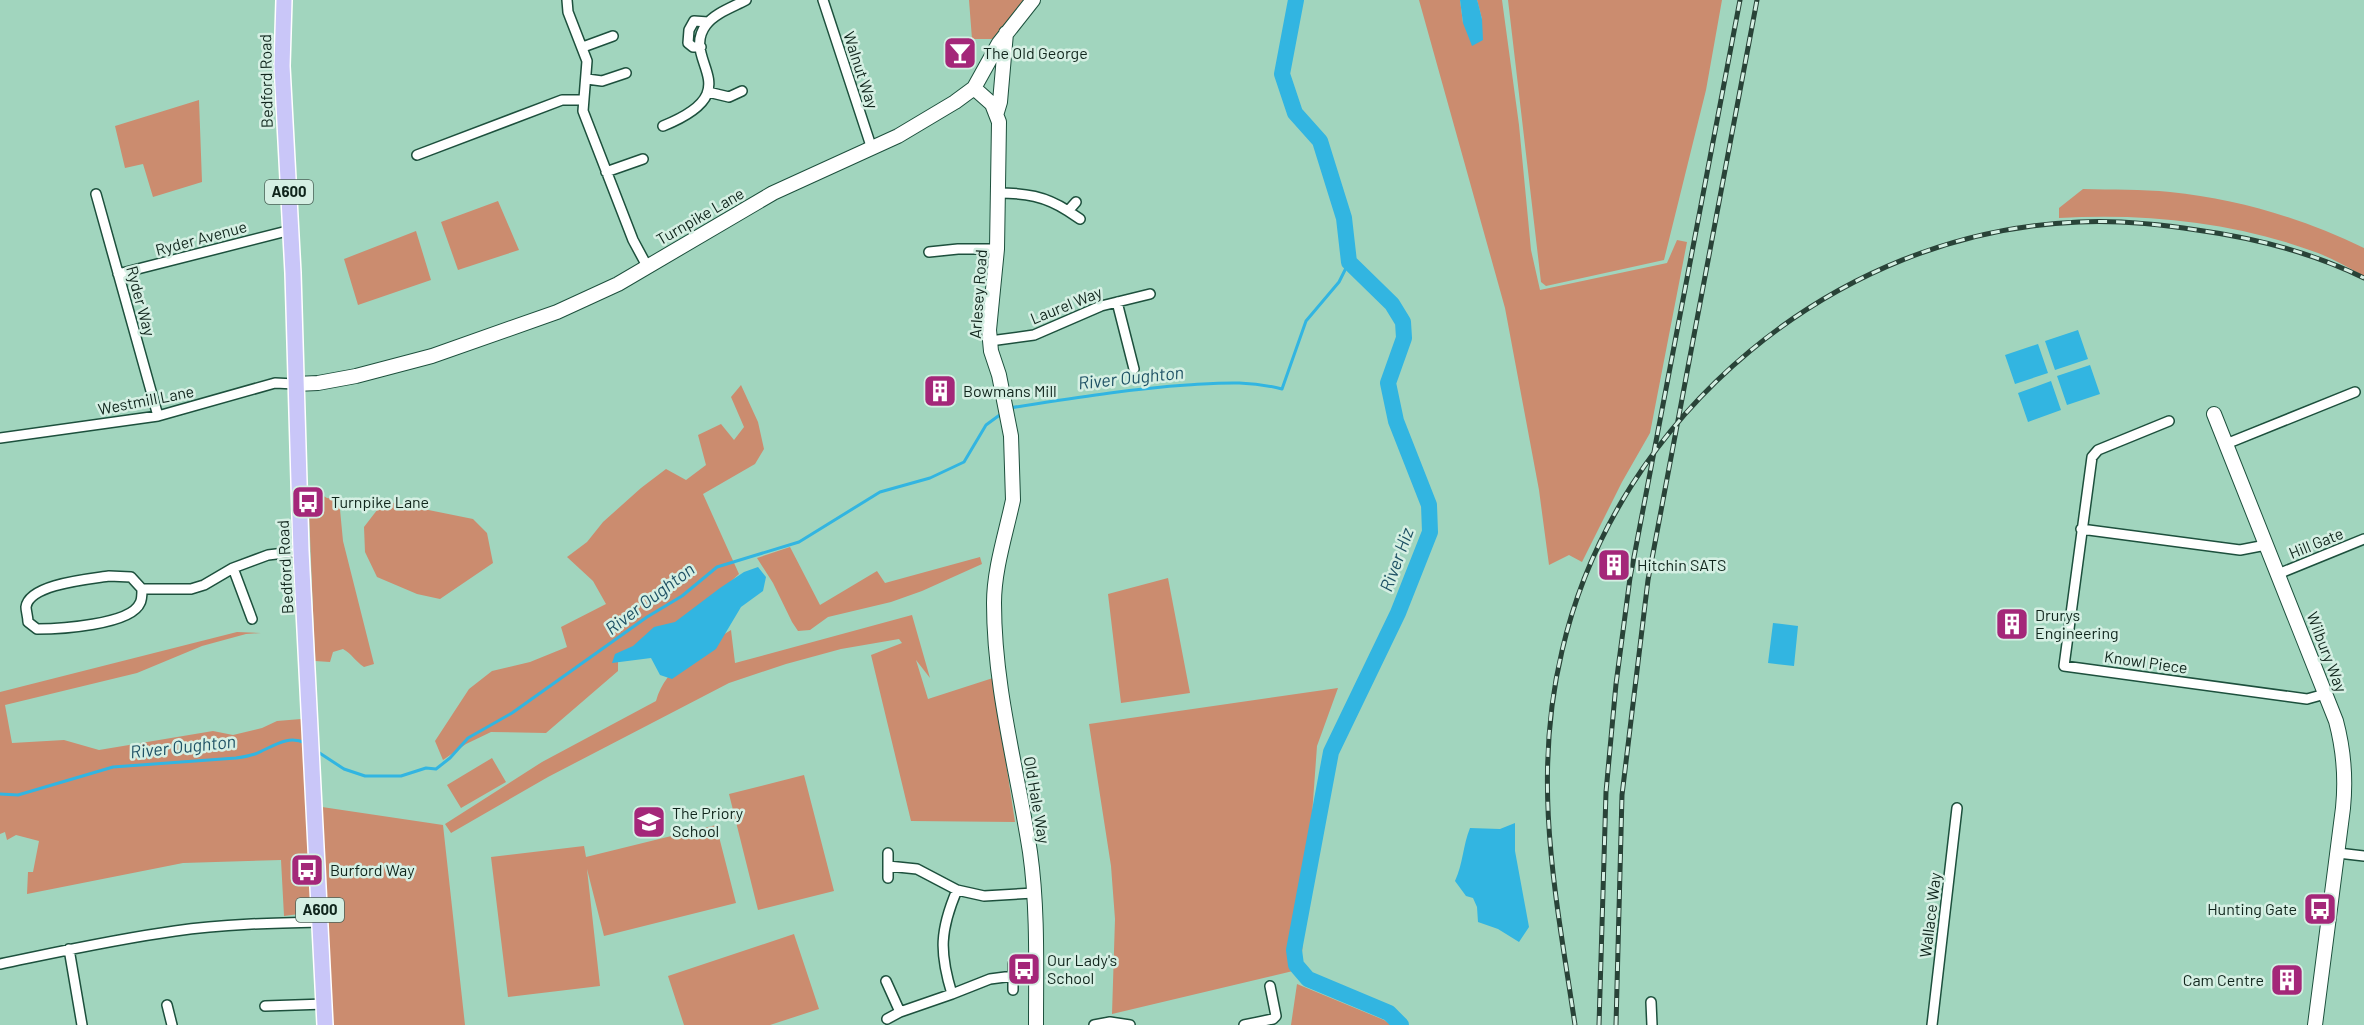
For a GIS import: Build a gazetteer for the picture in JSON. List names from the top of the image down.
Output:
{
  "streets": {
    "main road": ["Bedford Road", "A600"],
    "street": [
      "Walnut Way",
      "Turnpike Lane",
      "Ryder Avenue",
      "Arlesey Road",
      "Ryder Way",
      "Laurel Way",
      "Westmill Lane",
      "Hill Gate",
      "Wilbury Way",
      "Knowl Piece",
      "Old Hale Way",
      "Wallace Way"
    ]
  },
  "crossings": [
    ["Walnut Way", "Turnpike Lane"],
    ["Bedford Road", "Turnpike Lane"],
    ["Bedford Road", "Ryder Avenue"],
    ["Bedford Road", "Westmill Lane"],
    ["Turnpike Lane", "Westmill Lane"],
    ["Ryder Avenue", "Ryder Way"],
    ["Arlesey Road", "Laurel Way"],
    ["Arlesey Road", "Old Hale Way"],
    ["Ryder Way", "Westmill Lane"],
    ["Hill Gate", "Wilbury Way"],
    ["Wilbury Way", "Knowl Piece"]
  ],
  "water": ["River Oughton", "River Hiz"],
  "places": {
    "bar": ["The Old George"],
    "building": [
      "Bowmans Mill",
      "Hitchin SATS",
      "Drurys Engineering",
      "Cam Centre"
    ],
    "bus stop": [
      "Turnpike Lane",
      "Burford Way",
      "Hunting Gate",
      "Our Lady's School"
    ],
    "school or university": ["The Priory School"]
  }
}
